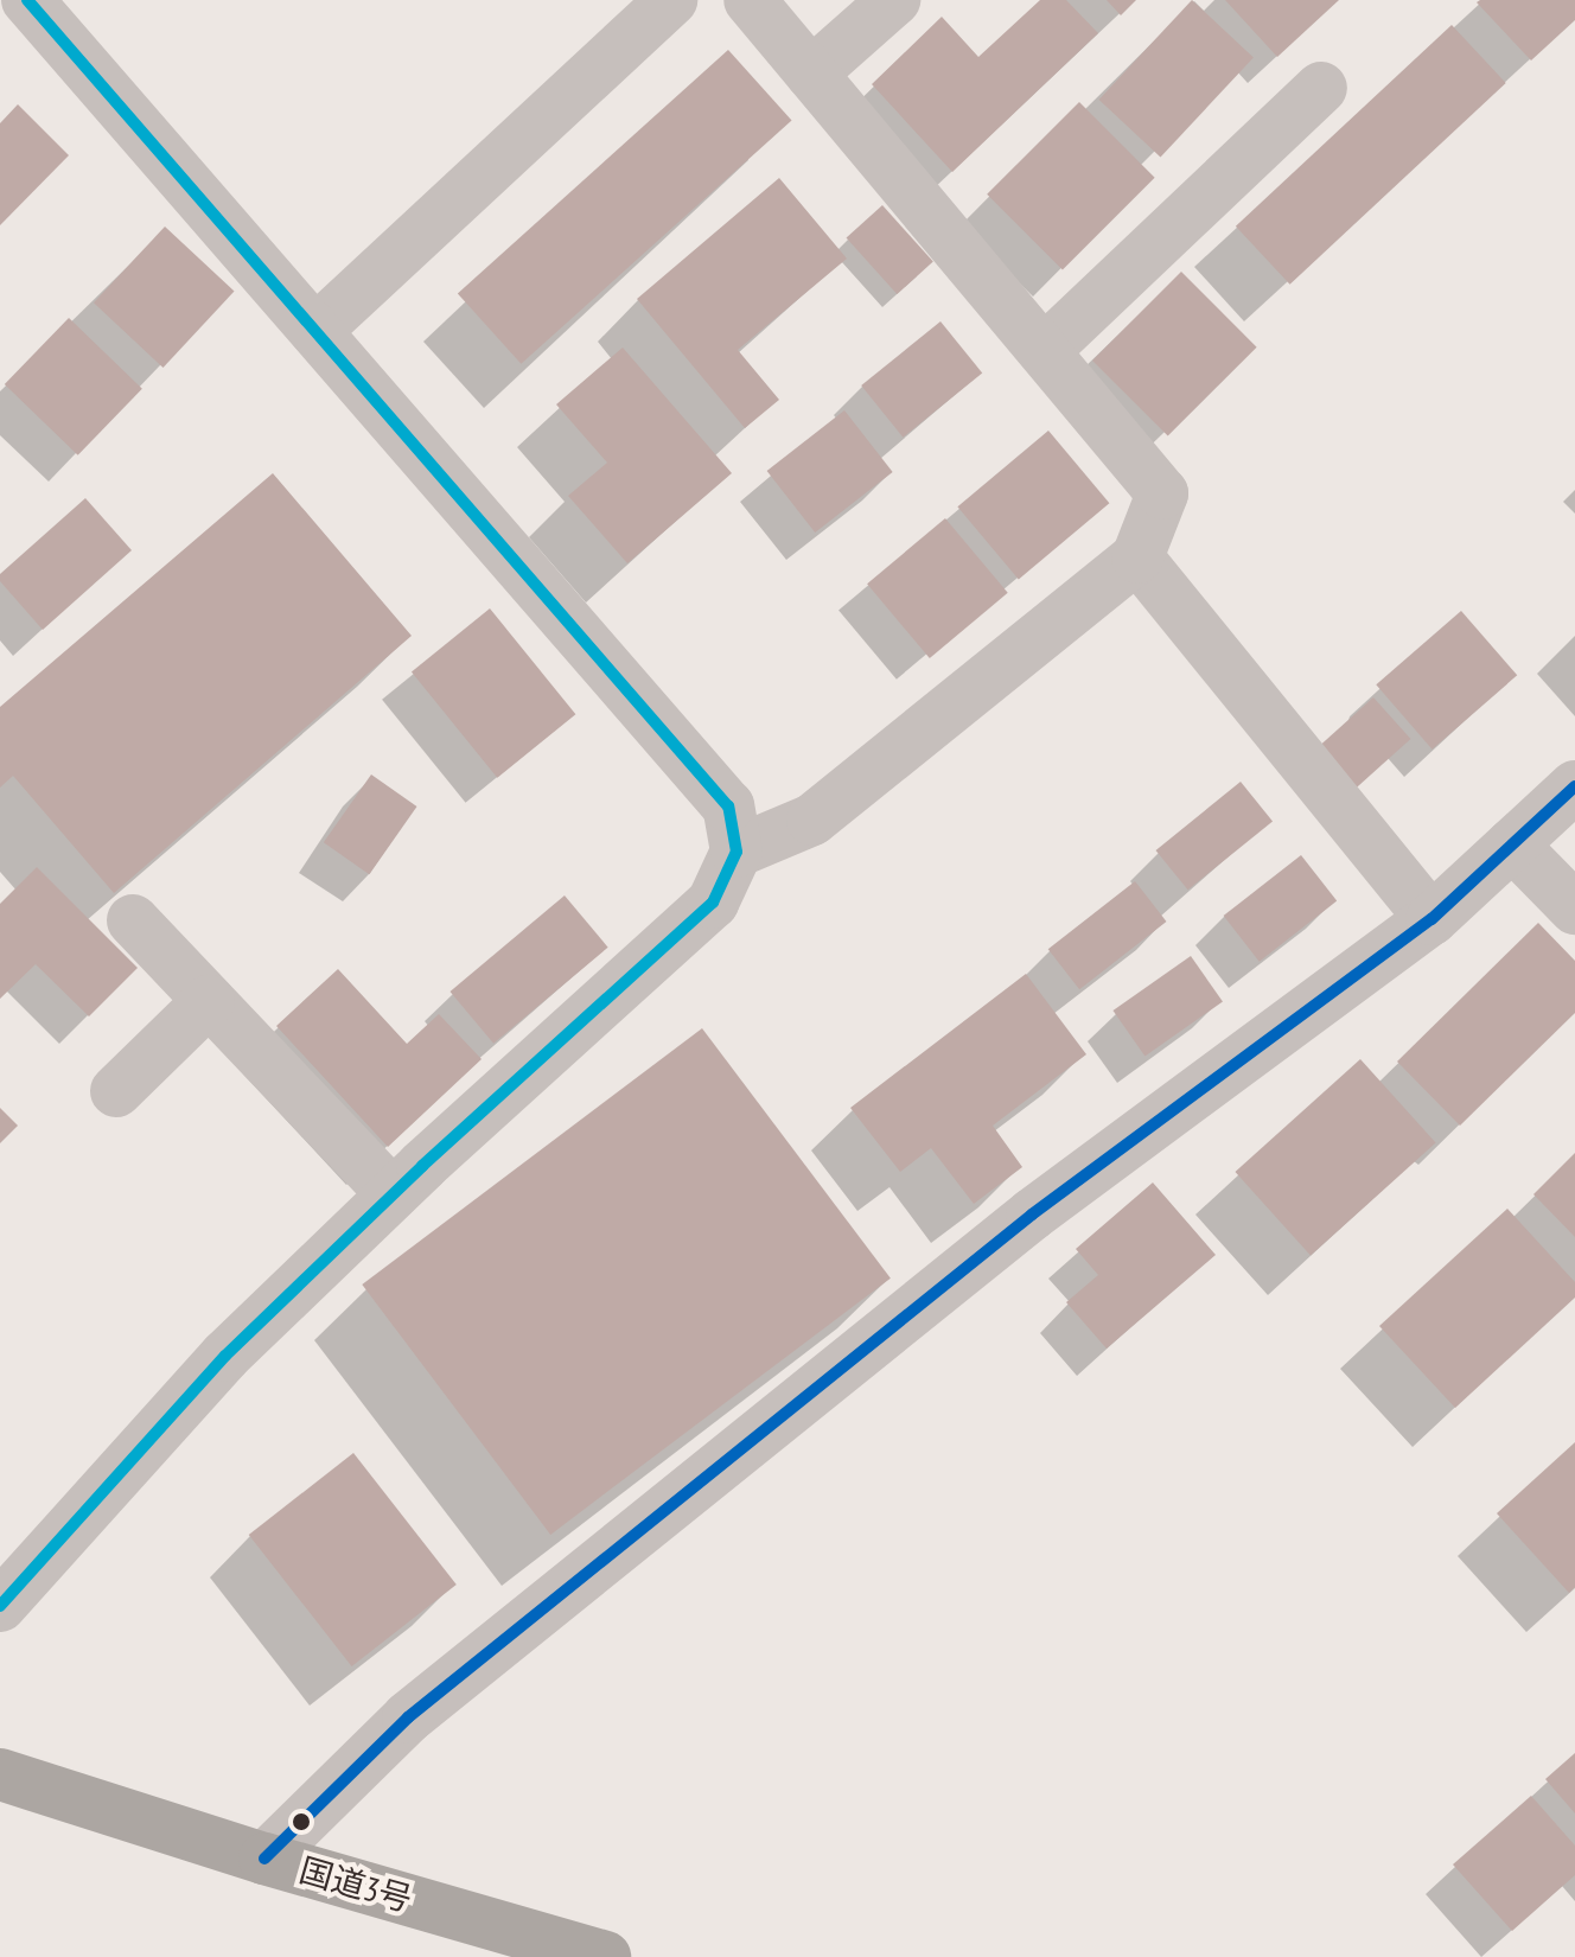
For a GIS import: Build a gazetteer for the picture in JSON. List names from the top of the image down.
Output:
{
  "streets": {
    "highway": ["国道3号"]
  }
}
